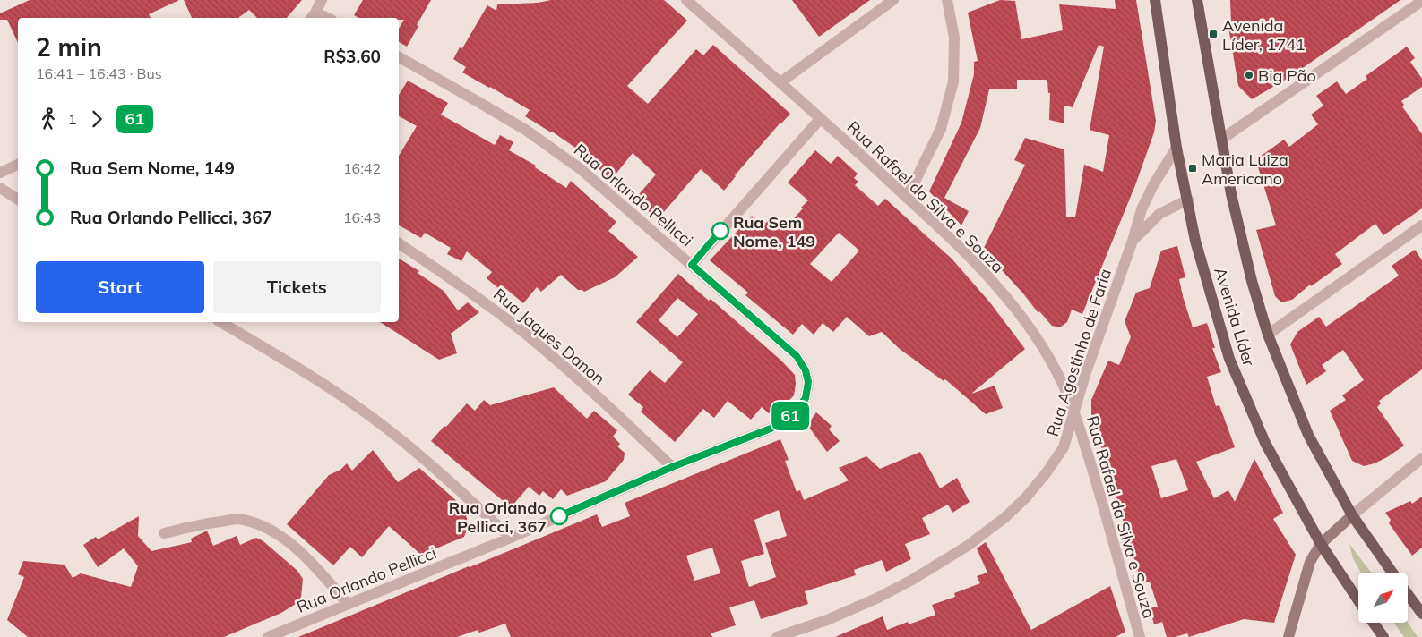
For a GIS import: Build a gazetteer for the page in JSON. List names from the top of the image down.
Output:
{
  "streets": {
    "main road": ["Avenida Líder"],
    "street": [
      "Rua Orlando Pellicci",
      "Rua Rafael da Silva e Souza",
      "Rua Jaques Danon",
      "Rua Agostinho de Faria"
    ]
  },
  "crossings": [
    ["Rua Orlando Pellicci", "Rua Jaques Danon"],
    ["Rua Rafael da Silva e Souza", "Rua Agostinho de Faria"],
    ["Avenida Líder", "Rua Agostinho de Faria"]
  ],
  "places": {
    "transit": ["Avenida Líder, 1741", "Maria Luiza Americano"],
    "other": ["Big Pão", "Rua Sem Nome, 149", "Rua Orlando Pellicci, 367"]
  },
  "lines": ["bus line 61"],
  "north": "top right",
  "page": {
    "on_map": "61",
    "heading": ["2 min", "16:41 – 16:43 · Bus", "R$3.60"],
    "legs": ["1", "61"],
    "list": [
      {
        "name": "Rua Sem Nome, 149",
        "value": "16:42"
      },
      {
        "name": "Rua Orlando Pellicci, 367",
        "value": "16:43"
      }
    ],
    "buttons": ["Start", "Tickets"]
  }
}
